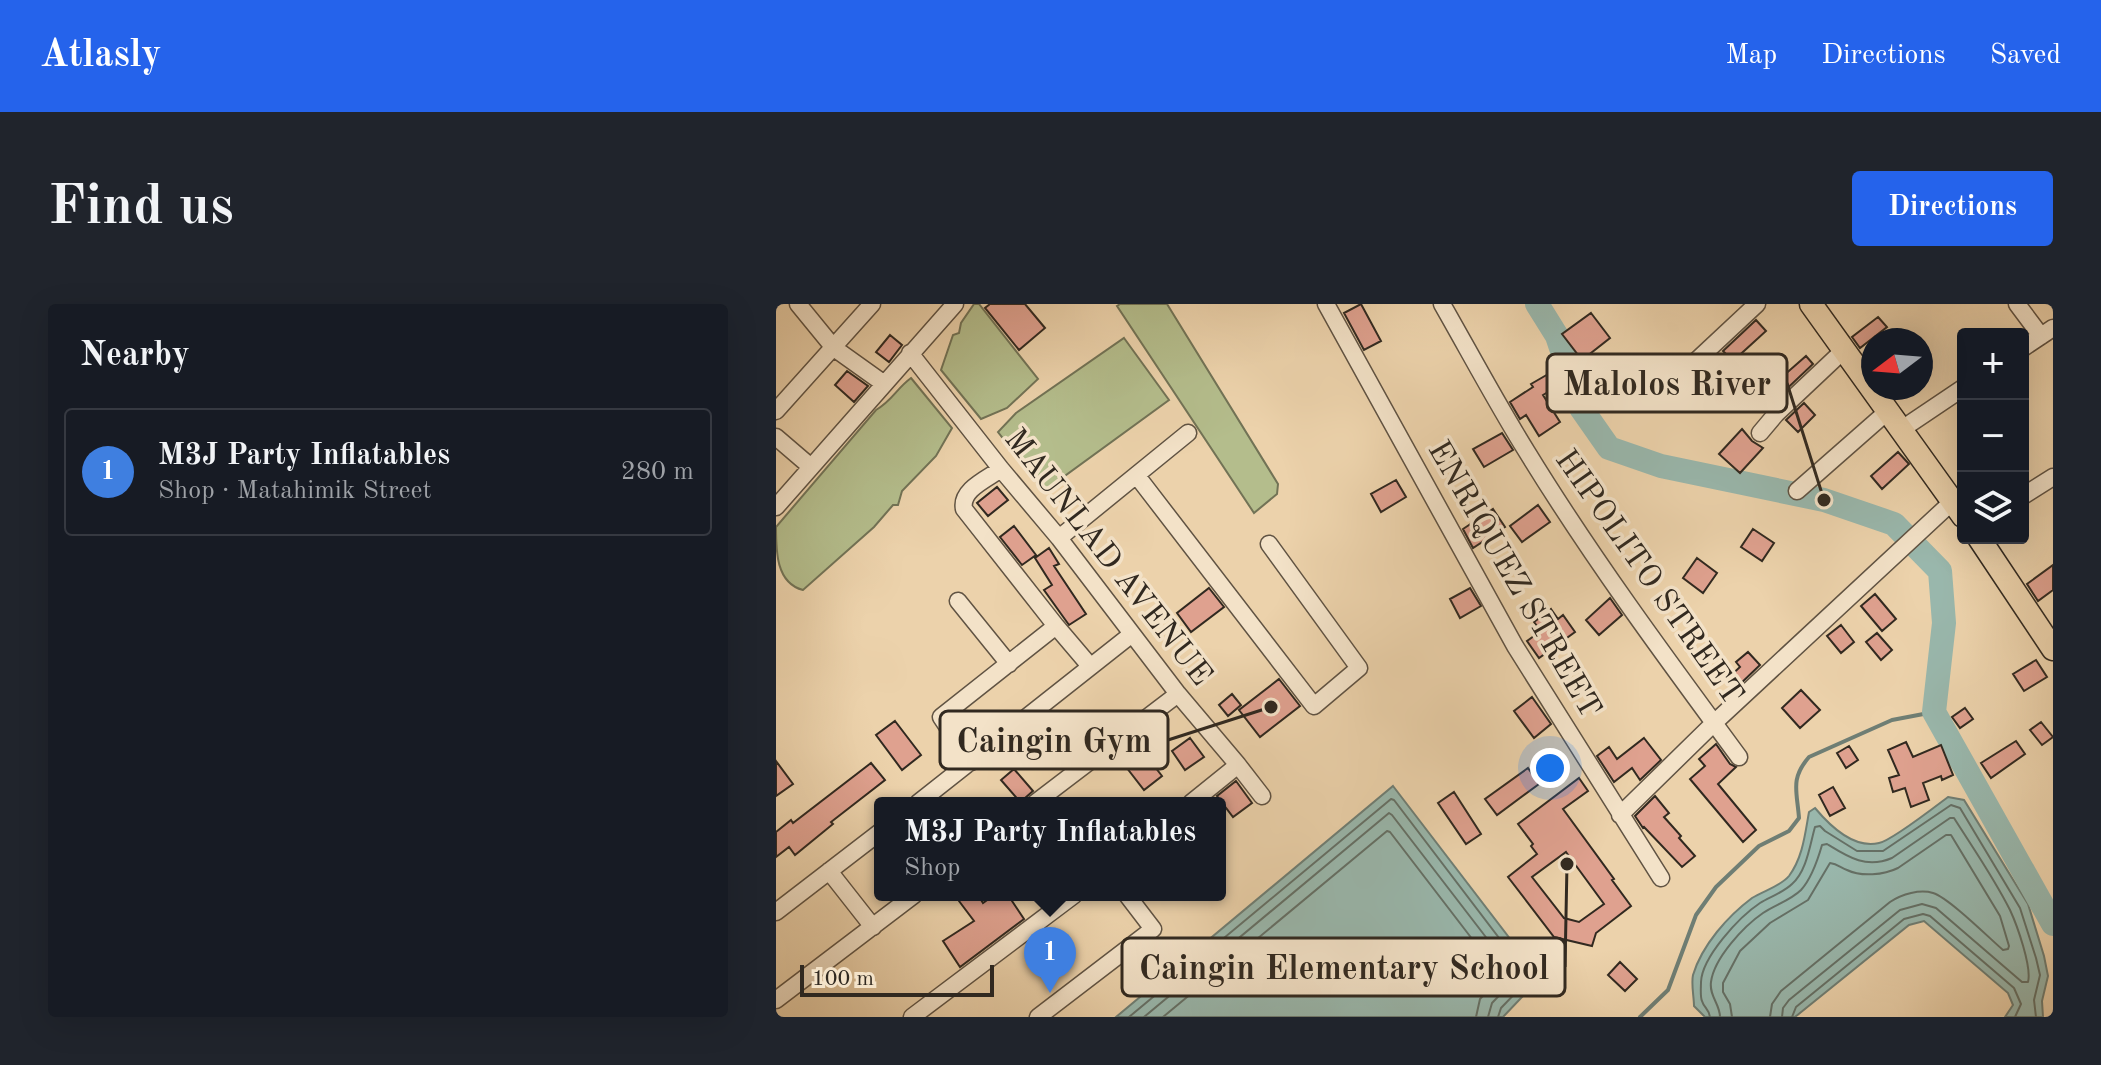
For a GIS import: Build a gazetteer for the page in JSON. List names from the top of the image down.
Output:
{
  "streets": {
    "street": ["MAUNLAD AVENUE", "HIPOLITO STREET", "ENRIQUEZ STREET"]
  },
  "places": ["Malolos River", "Caingin Gym", "Caingin Elementary School"],
  "scale_bar": "100 m",
  "north": "left",
  "page": {
    "header": "Atlasly",
    "nav": ["Map", "Directions", "Saved"],
    "buttons": "Directions",
    "title": "Find us",
    "heading": "Nearby",
    "map_buttons": ["+", "−"],
    "list": [
      {
        "mark": "1",
        "name": "M3J Party Inflatables",
        "note": "Shop · Matahimik Street",
        "value": "280 m"
      }
    ],
    "popup": ["M3J Party Inflatables", "Shop"],
    "pins": "1",
    "scale": "100 m"
  }
}
